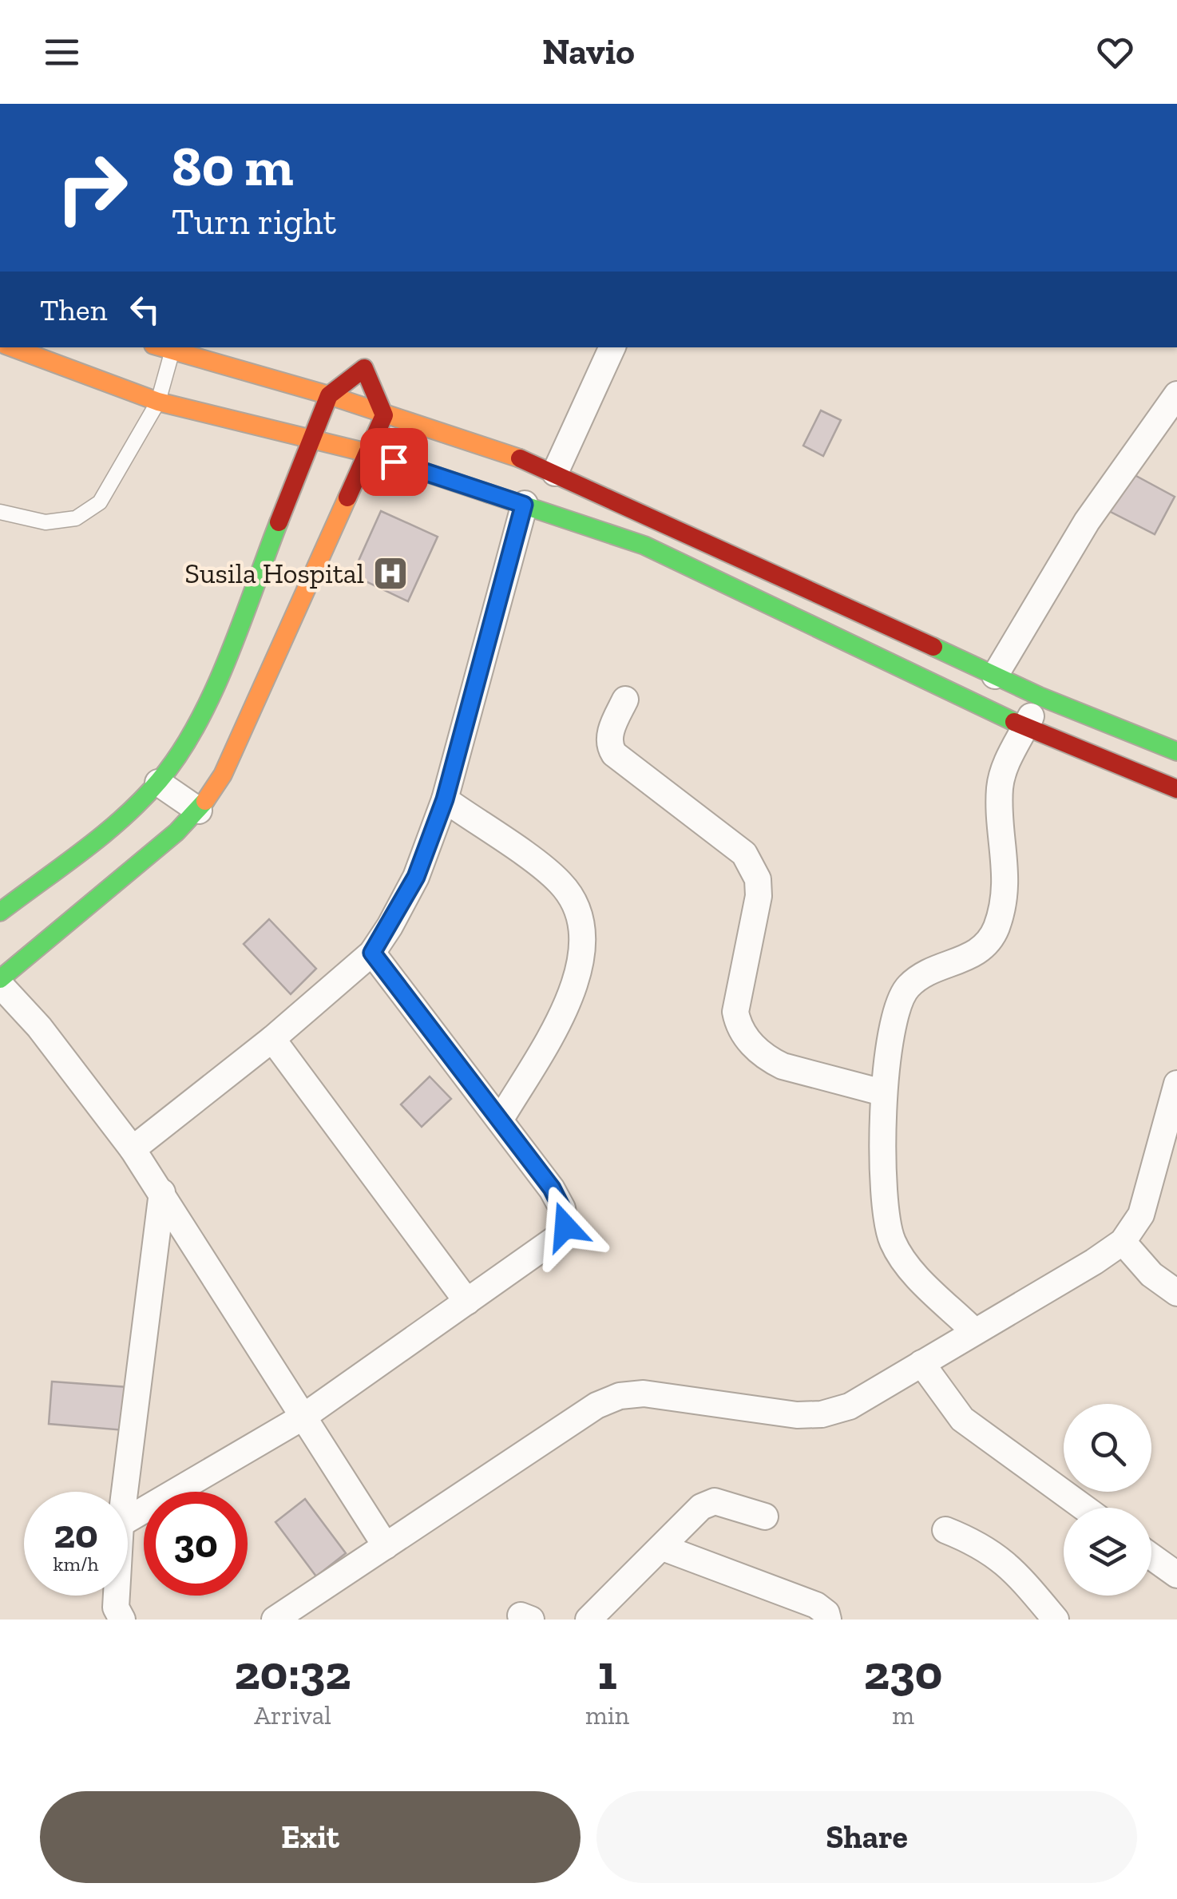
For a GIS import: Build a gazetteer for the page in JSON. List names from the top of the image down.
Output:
{
  "places": {
    "hospital": ["Susila Hospital"]
  },
  "page": {
    "header": "Navio",
    "turn": ["80 m", "Turn right"],
    "then": "Then",
    "speed": "20 km/h",
    "limit": "30",
    "eta": [
      "20:32",
      "Arrival",
      "1",
      "min",
      "230",
      "m"
    ],
    "buttons": ["Exit", "Share"]
  }
}
